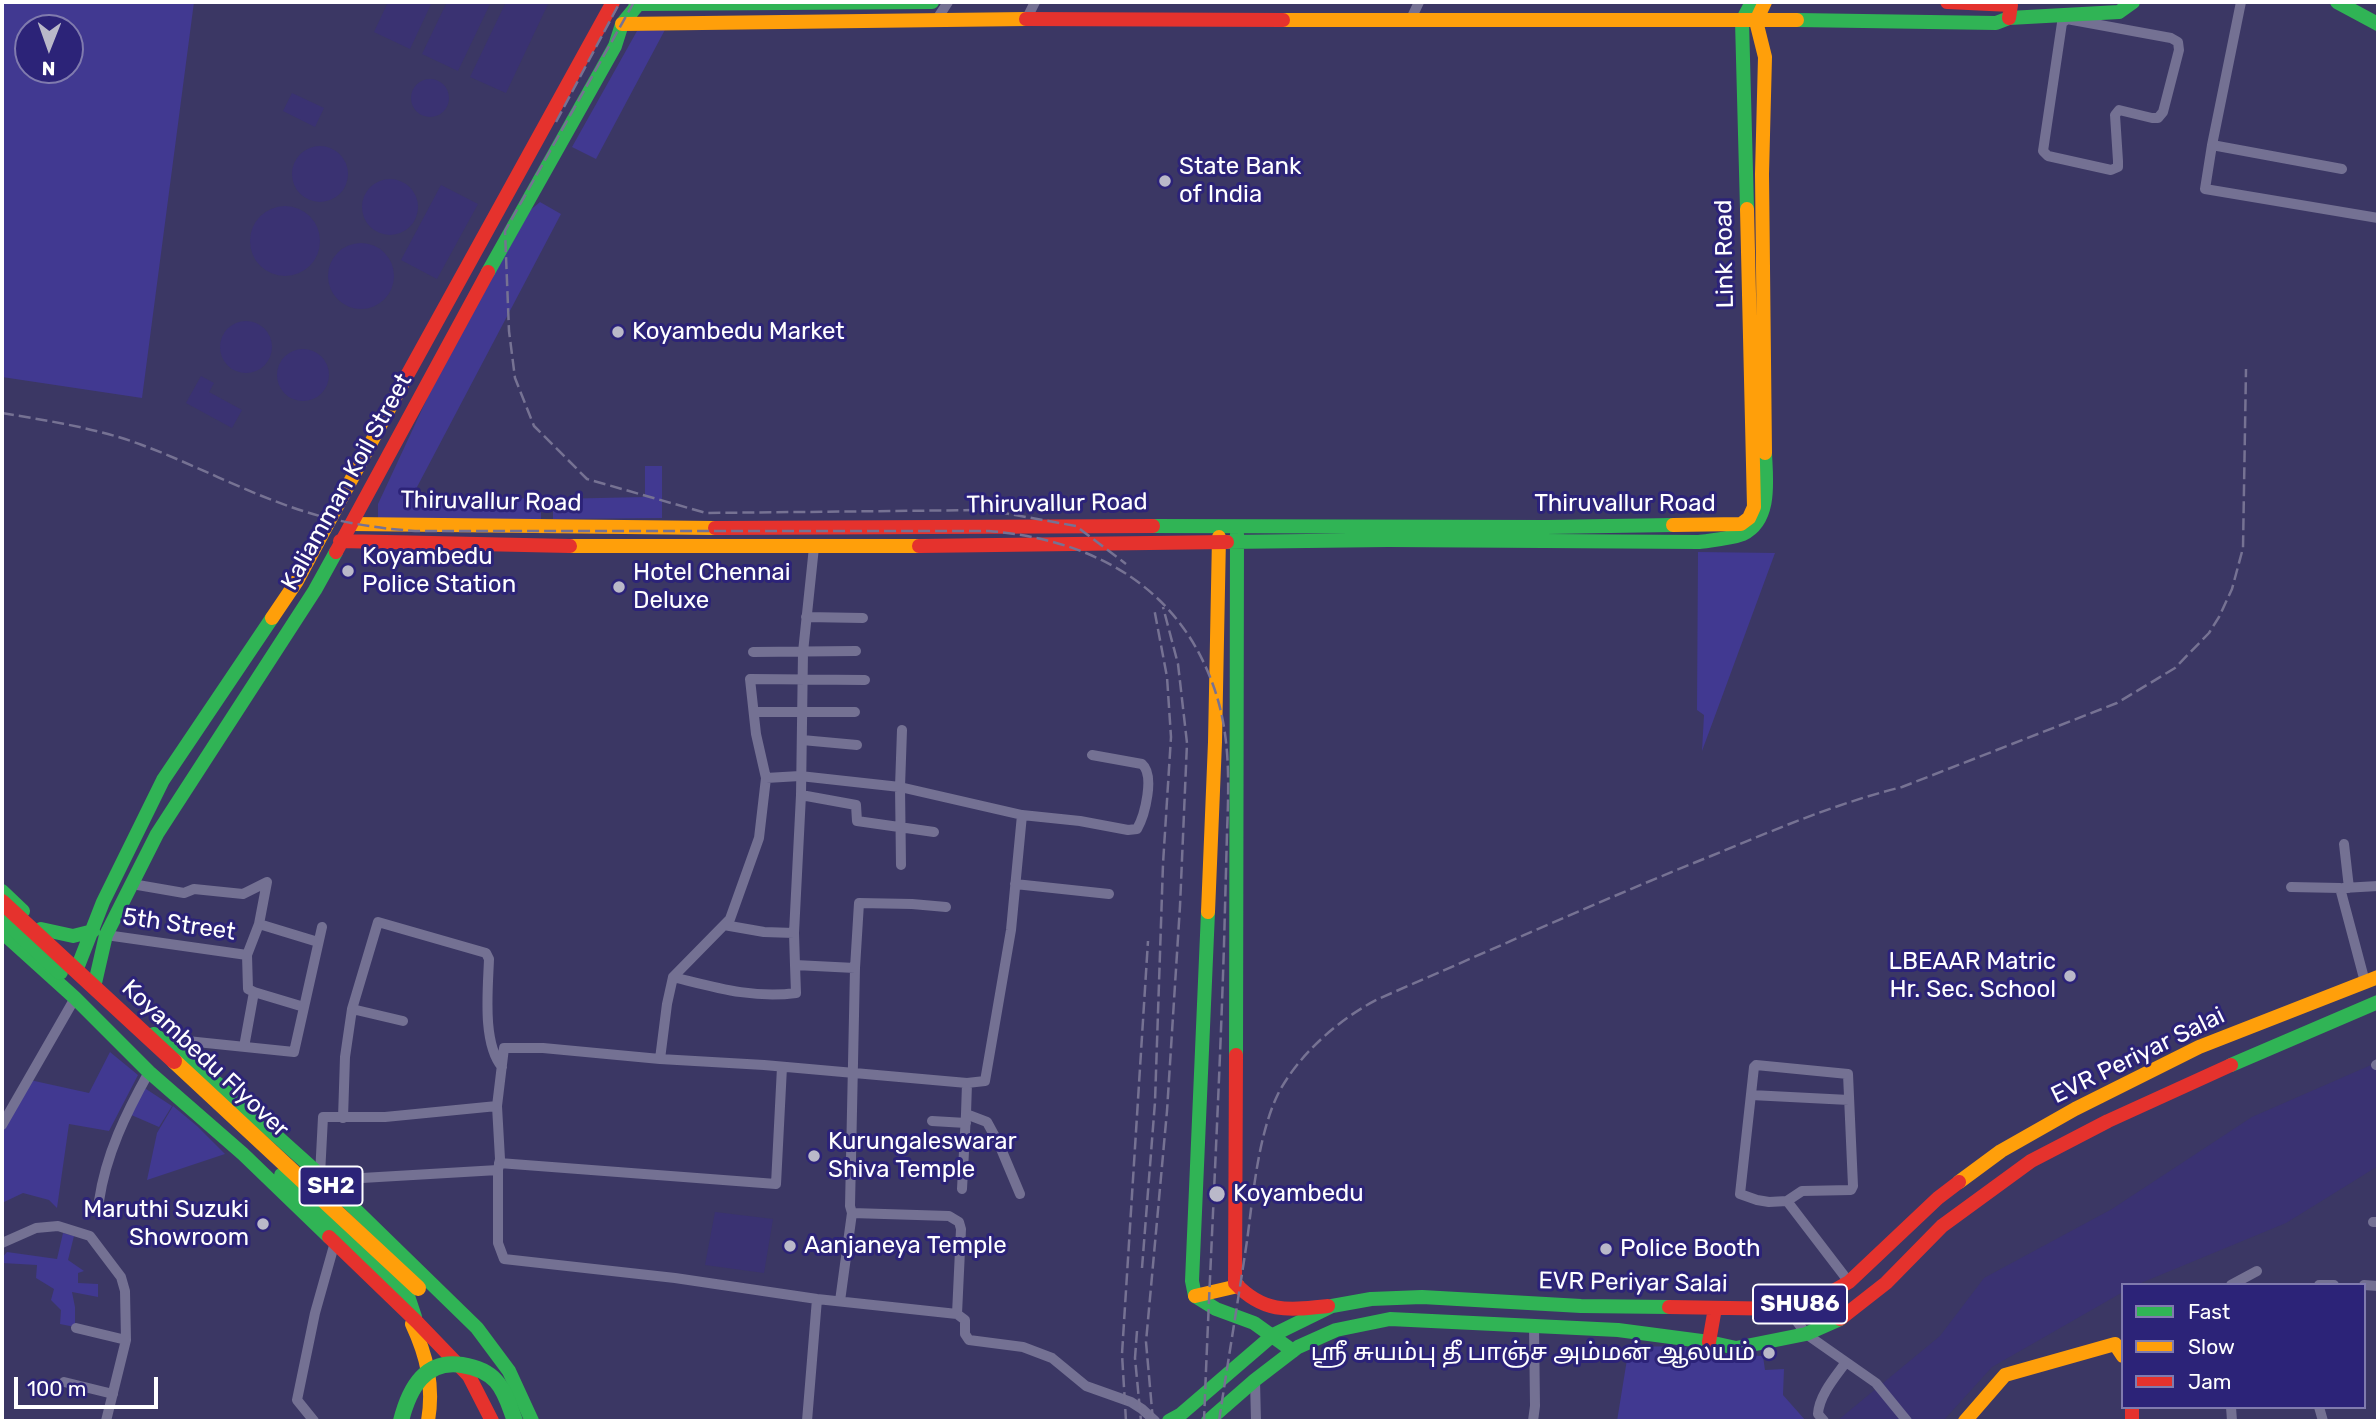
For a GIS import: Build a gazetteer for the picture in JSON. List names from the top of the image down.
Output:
{
  "streets": {
    "main road": [
      "Link Road",
      "Kaliamman Koil Street",
      "Thiruvallur Road",
      "EVR Periyar Salai",
      "Koyambedu Flyover",
      "SH2",
      "SHU86"
    ],
    "street": ["5th Street"]
  },
  "crossings": [
    ["Link Road", "Thiruvallur Road"],
    ["Kaliamman Koil Street", "Thiruvallur Road"],
    ["Kaliamman Koil Street", "5th Street"],
    ["Kaliamman Koil Street", "SH2"],
    ["Koyambedu Flyover", "SH2"]
  ],
  "places": [
    "State Bank of India",
    "Koyambedu Market",
    "Koyambedu Police Station",
    "Hotel Chennai Deluxe",
    "LBEAAR Matric Hr. Sec. School",
    "Kurungaleswarar Shiva Temple",
    "Koyambedu",
    "Maruthi Suzuki Showroom",
    "Aanjaneya Temple",
    "Police Booth",
    "ஶ்ரீ சுயம்பு தீ பாஞ்ச அம்மன் ஆலயம்"
  ],
  "legend": ["Fast", "Slow", "Jam"],
  "scale_bar": "100 m",
  "north": "bottom"
}
